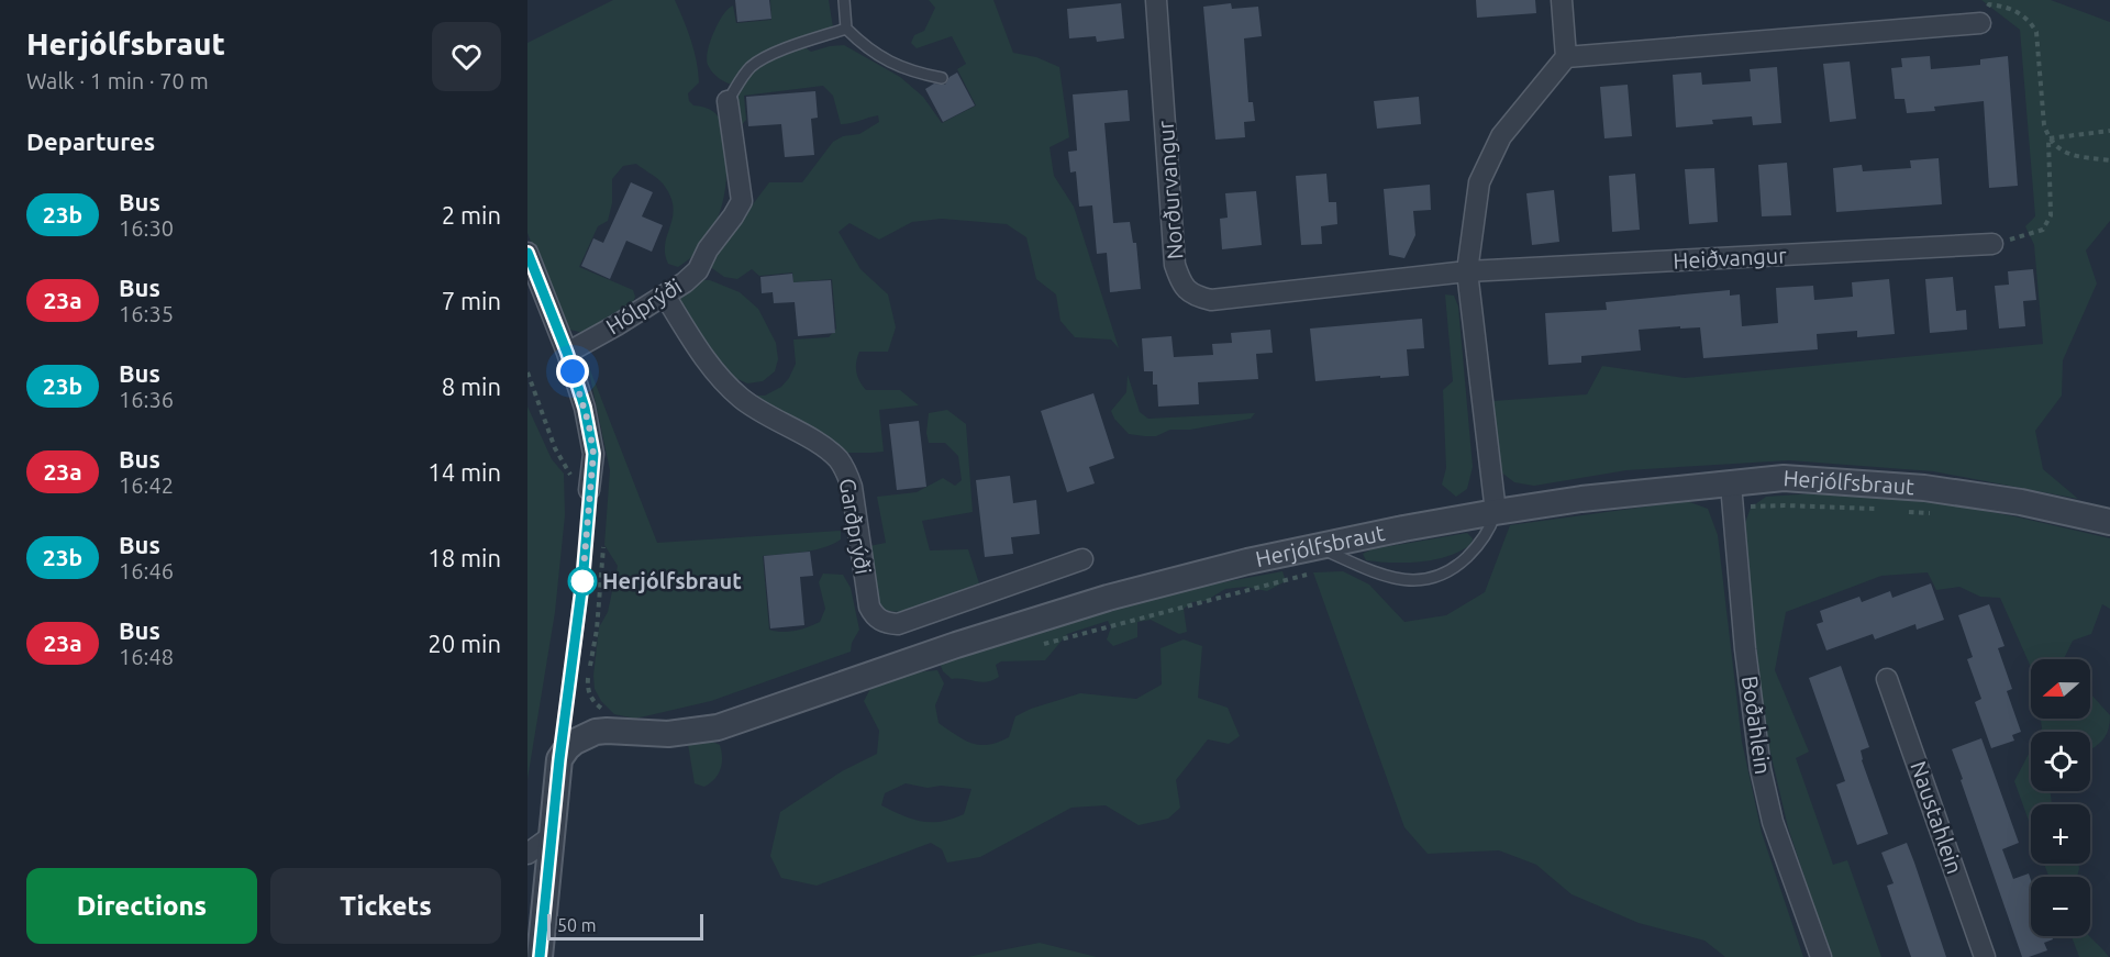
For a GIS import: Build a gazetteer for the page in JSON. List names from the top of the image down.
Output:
{
  "streets": {
    "street": [
      "Norðurvangur",
      "Heiðvangur",
      "Hólprýði",
      "Herjólfsbraut",
      "Garðprýði",
      "Boðahlein",
      "Naustahlein"
    ]
  },
  "crossings": [
    ["Norðurvangur", "Heiðvangur"],
    ["Hólprýði", "Garðprýði"],
    ["Herjólfsbraut", "Boðahlein"]
  ],
  "places": ["Herjólfsbraut"],
  "lines": ["bus line 23b"],
  "scale_bar": "50 m",
  "north": "left",
  "page": {
    "heading": [
      ["Herjólfsbraut", "Walk · 1 min · 70 m"],
      "Departures"
    ],
    "list": [
      {
        "mark": "23b",
        "name": "Bus",
        "note": "16:30",
        "value": "2 min"
      },
      {
        "mark": "23a",
        "name": "Bus",
        "note": "16:35",
        "value": "7 min"
      },
      {
        "mark": "23b",
        "name": "Bus",
        "note": "16:36",
        "value": "8 min"
      },
      {
        "mark": "23a",
        "name": "Bus",
        "note": "16:42",
        "value": "14 min"
      },
      {
        "mark": "23b",
        "name": "Bus",
        "note": "16:46",
        "value": "18 min"
      },
      {
        "mark": "23a",
        "name": "Bus",
        "note": "16:48",
        "value": "20 min"
      }
    ],
    "map_buttons": ["+", "−"],
    "buttons": ["Directions", "Tickets"],
    "scale": "50 m"
  }
}
